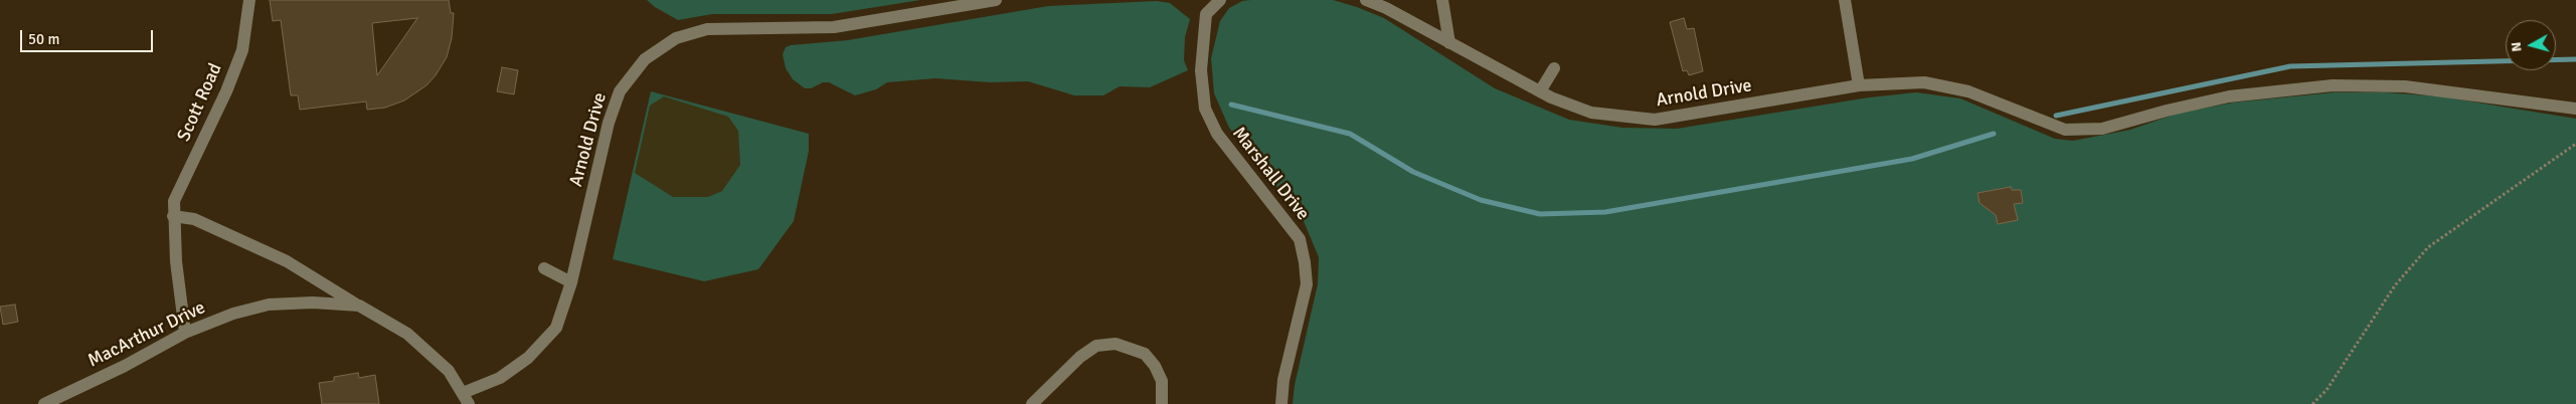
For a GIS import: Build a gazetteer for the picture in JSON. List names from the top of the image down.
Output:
{
  "streets": {
    "street": [
      "Arnold Drive",
      "Scott Road",
      "Marshall Drive",
      "MacArthur Drive"
    ]
  },
  "crossings": [
    ["Arnold Drive", "MacArthur Drive"],
    ["Scott Road", "MacArthur Drive"]
  ],
  "scale_bar": "50 m",
  "north": "left"
}
